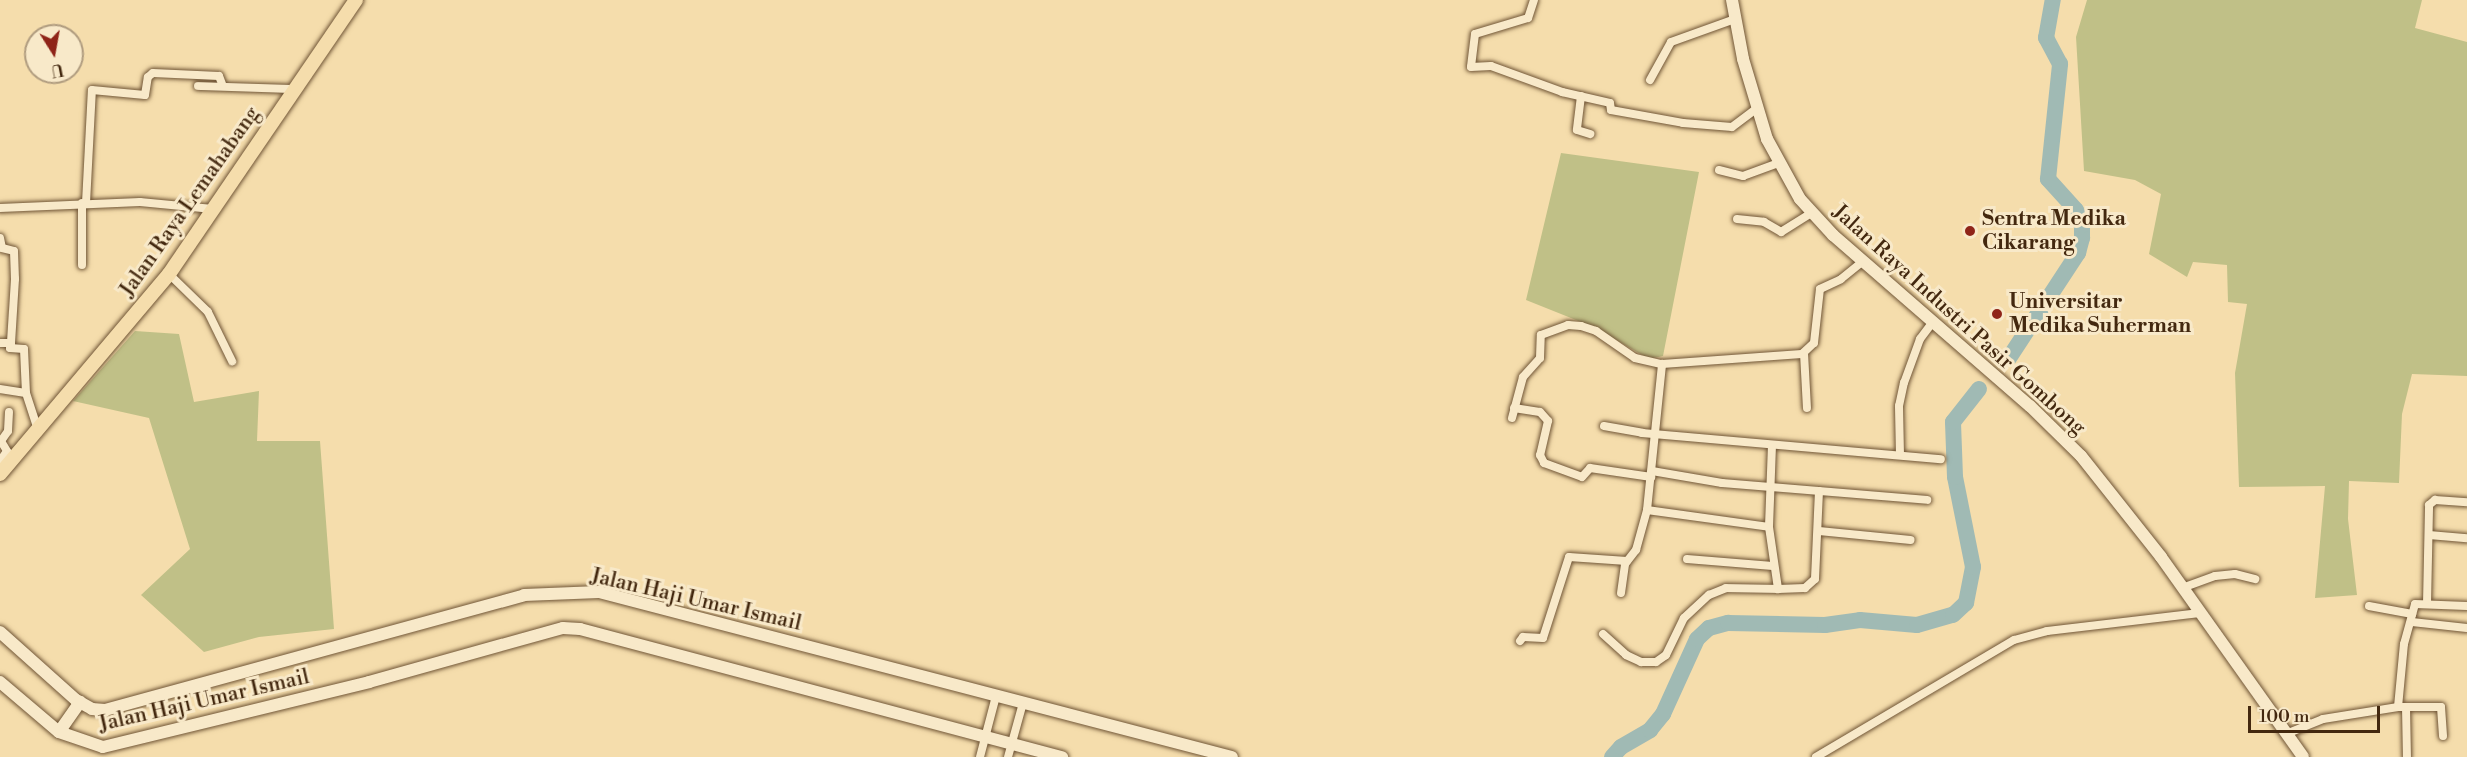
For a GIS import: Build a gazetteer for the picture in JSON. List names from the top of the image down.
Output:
{
  "streets": {
    "main road": ["Jalan Raya Lemahabang", "Jalan Raya Industri Pasir Gombong", "Jalan Haji Umar Ismail"]
  },
  "places": ["Sentra Medika Cikarang", "Universitar Medika Suherman"],
  "scale_bar": "100 m",
  "north": "bottom"
}
